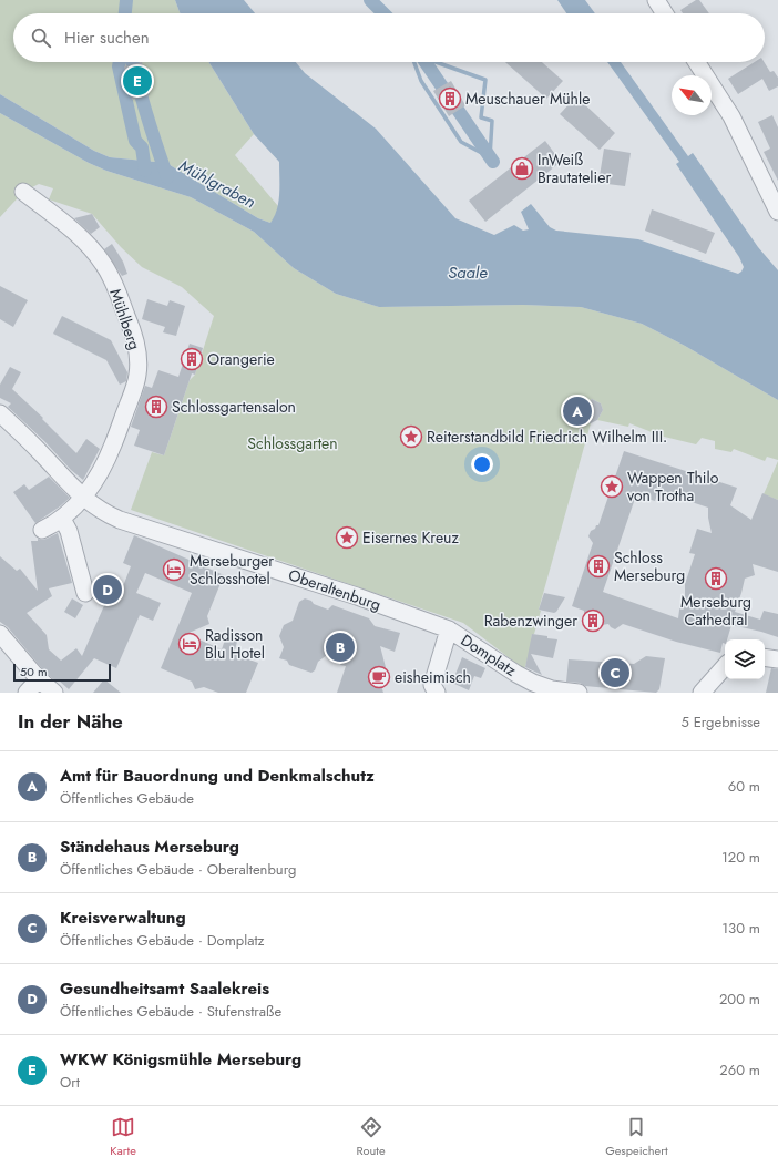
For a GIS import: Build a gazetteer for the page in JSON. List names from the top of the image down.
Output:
{
  "streets": {
    "street": ["Mühlberg", "Oberaltenburg", "Domplatz"]
  },
  "crossings": [
    ["Mühlberg", "Oberaltenburg"],
    ["Oberaltenburg", "Domplatz"]
  ],
  "water": ["Mühlgraben", "Saale"],
  "parks": ["Schlossgarten"],
  "places": {
    "building": [
      "Meuschauer Mühle",
      "Orangerie",
      "Schlossgartensalon",
      "Schloss Merseburg",
      "Merseburg Cathedral",
      "Rabenzwinger"
    ],
    "shop": ["InWeiß Brautatelier"],
    "place": ["Reiterstandbild Friedrich Wilhelm III.", "Wappen Thilo von Trotha", "Eisernes Kreuz"],
    "hotel": ["Merseburger Schlosshotel", "Radisson Blu Hotel"],
    "cafe": ["eisheimisch"]
  },
  "scale_bar": "50 m",
  "north": "top left",
  "page": {
    "search": "Hier suchen",
    "pins": [
      "E",
      "A",
      "D",
      "B",
      "C"
    ],
    "scale": "50 m",
    "heading": ["In der Nähe", "5 Ergebnisse"],
    "list": [
      {
        "mark": "A",
        "name": "Amt für Bauordnung und Denkmalschutz",
        "note": "Öffentliches Gebäude",
        "value": "60 m"
      },
      {
        "mark": "B",
        "name": "Ständehaus Merseburg",
        "note": "Öffentliches Gebäude · Oberaltenburg",
        "value": "120 m"
      },
      {
        "mark": "C",
        "name": "Kreisverwaltung",
        "note": "Öffentliches Gebäude · Domplatz",
        "value": "130 m"
      },
      {
        "mark": "D",
        "name": "Gesundheitsamt Saalekreis",
        "note": "Öffentliches Gebäude · Stufenstraße",
        "value": "200 m"
      },
      {
        "mark": "E",
        "name": "WKW Königsmühle Merseburg",
        "note": "Ort",
        "value": "260 m"
      }
    ],
    "nav": ["Karte", "Route", "Gespeichert"]
  }
}
